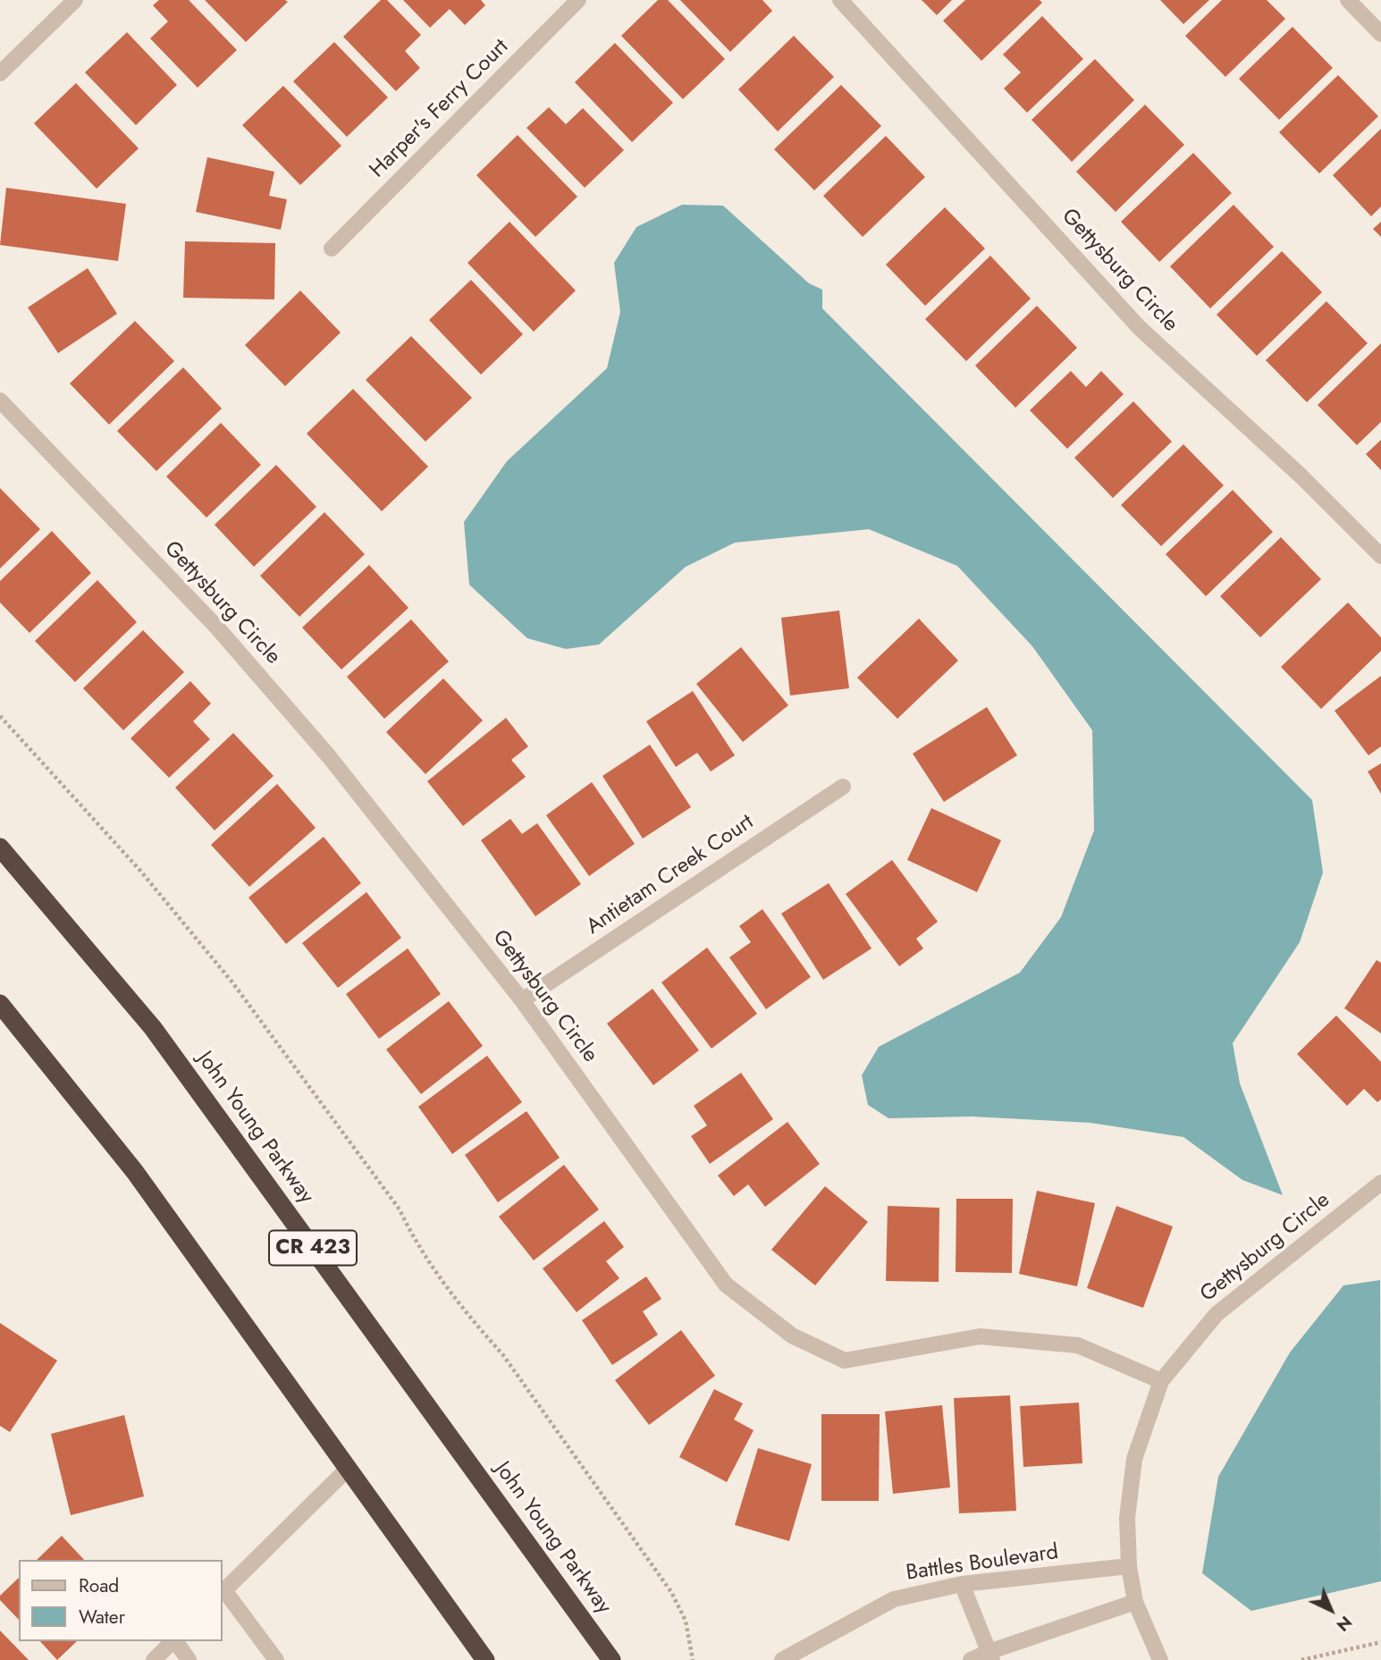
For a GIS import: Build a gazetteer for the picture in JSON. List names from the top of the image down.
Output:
{
  "streets": {
    "highway": ["John Young Parkway", "CR 423"],
    "street": [
      "Harper's Ferry Court",
      "Gettysburg Circle",
      "Antietam Creek Court",
      "Battles Boulevard"
    ]
  },
  "crossings": [
    ["Gettysburg Circle", "Antietam Creek Court"],
    ["Gettysburg Circle", "Battles Boulevard"]
  ],
  "legend": ["Road", "Water"],
  "north": "bottom right"
}
